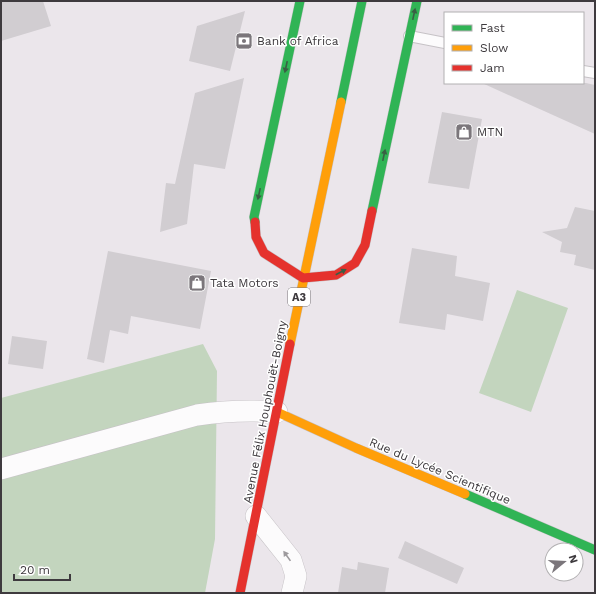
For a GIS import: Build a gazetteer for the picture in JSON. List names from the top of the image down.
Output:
{
  "streets": {
    "main road": ["A3", "Avenue Félix Houphouët-Boigny", "Rue du Lycée Scientifique"]
  },
  "crossings": [
    ["Avenue Félix Houphouët-Boigny", "Rue du Lycée Scientifique"]
  ],
  "places": {
    "bank": ["Bank of Africa"],
    "shop": ["MTN", "Tata Motors"]
  },
  "legend": ["Fast", "Slow", "Jam"],
  "scale_bar": "20 m",
  "north": "right"
}
